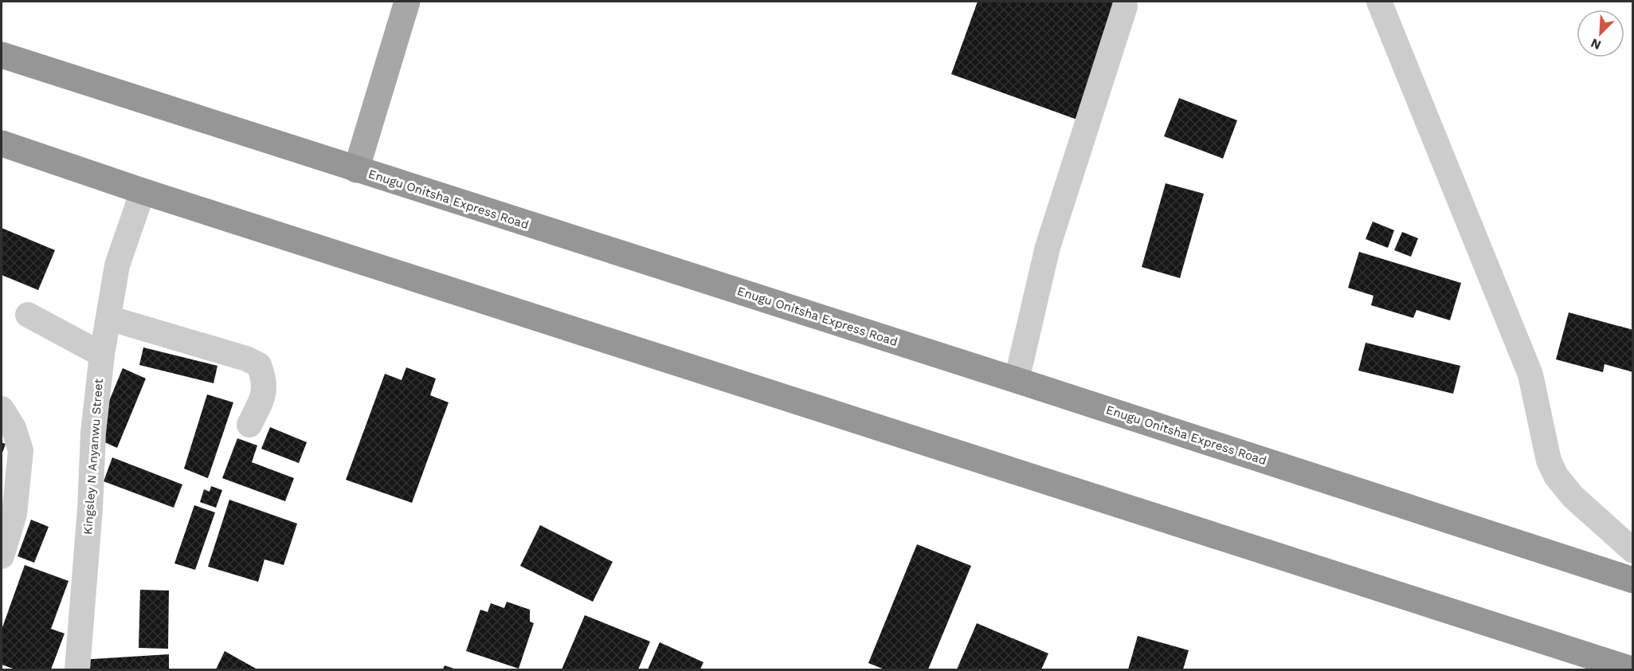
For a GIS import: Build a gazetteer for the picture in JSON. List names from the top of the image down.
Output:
{
  "streets": {
    "highway": ["Enugu Onitsha Express Road"],
    "street": ["Kingsley N Anyanwu Street"]
  },
  "north": "bottom left"
}
